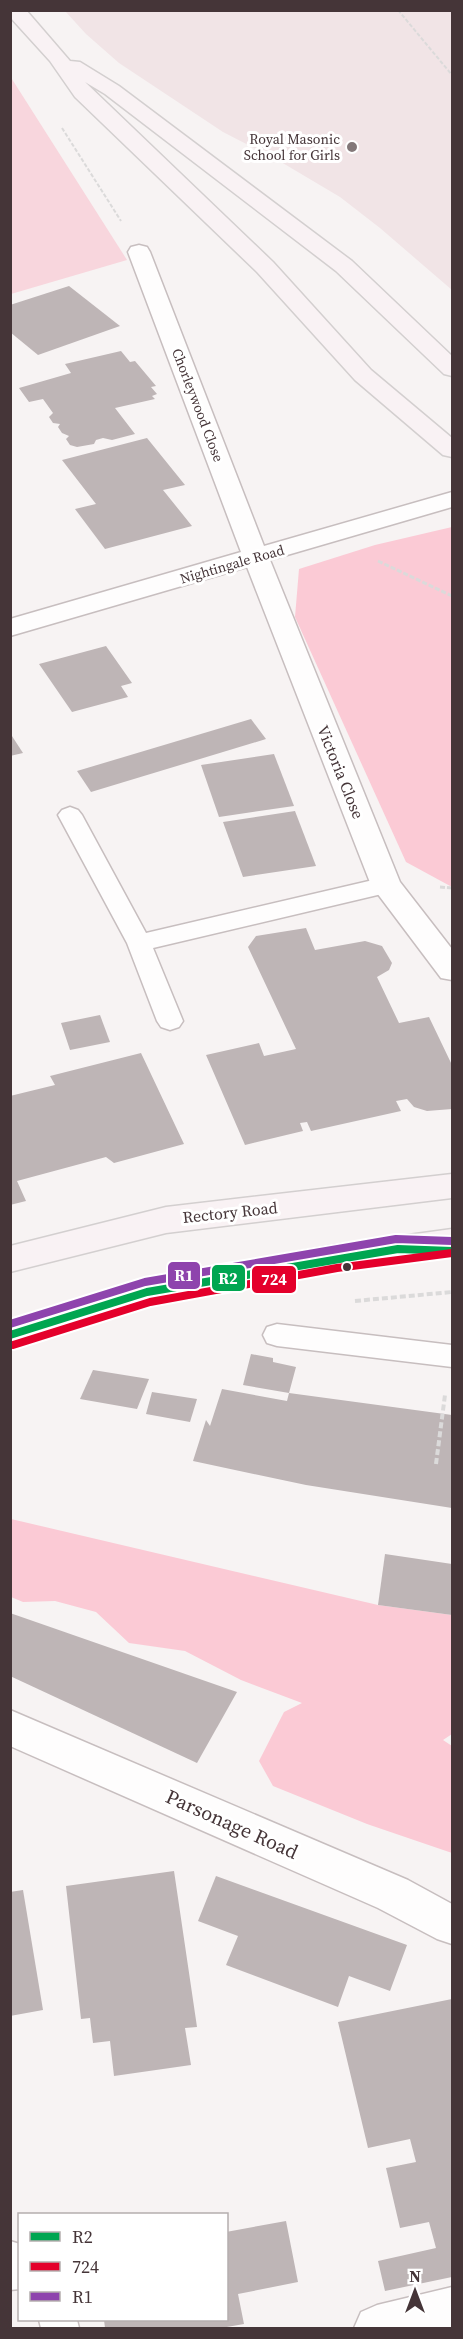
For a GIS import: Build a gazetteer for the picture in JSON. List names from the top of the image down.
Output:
{
  "streets": {
    "main road": ["Rectory Road"],
    "street": [
      "Chorleywood Close",
      "Nightingale Road",
      "Victoria Close",
      "Parsonage Road"
    ]
  },
  "crossings": [
    ["Chorleywood Close", "Nightingale Road"],
    ["Chorleywood Close", "Victoria Close"],
    ["Nightingale Road", "Victoria Close"]
  ],
  "places": ["Royal Masonic School for Girls"],
  "lines": ["transit line R1", "transit line R2", "transit line 724"],
  "legend": ["R2", "724", "R1"],
  "north": "top"
}
